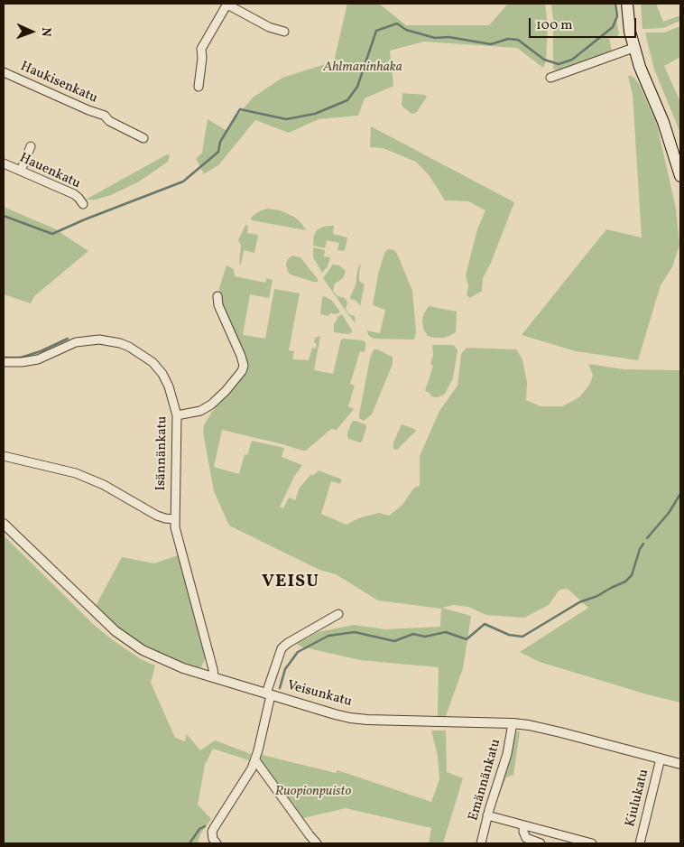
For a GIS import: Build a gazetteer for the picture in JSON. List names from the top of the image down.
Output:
{
  "streets": {
    "street": [
      "Haukisenkatu",
      "Hauenkatu",
      "Isännänkatu",
      "Veisunkatu",
      "Emännänkatu",
      "Kiulukatu"
    ]
  },
  "crossings": [
    ["Isännänkatu", "Veisunkatu"],
    ["Veisunkatu", "Emännänkatu"],
    ["Veisunkatu", "Kiulukatu"]
  ],
  "districts": ["VEISU"],
  "parks": ["Ahlmaninhaka", "Ruopionpuisto"],
  "scale_bar": "100 m",
  "north": "right"
}
